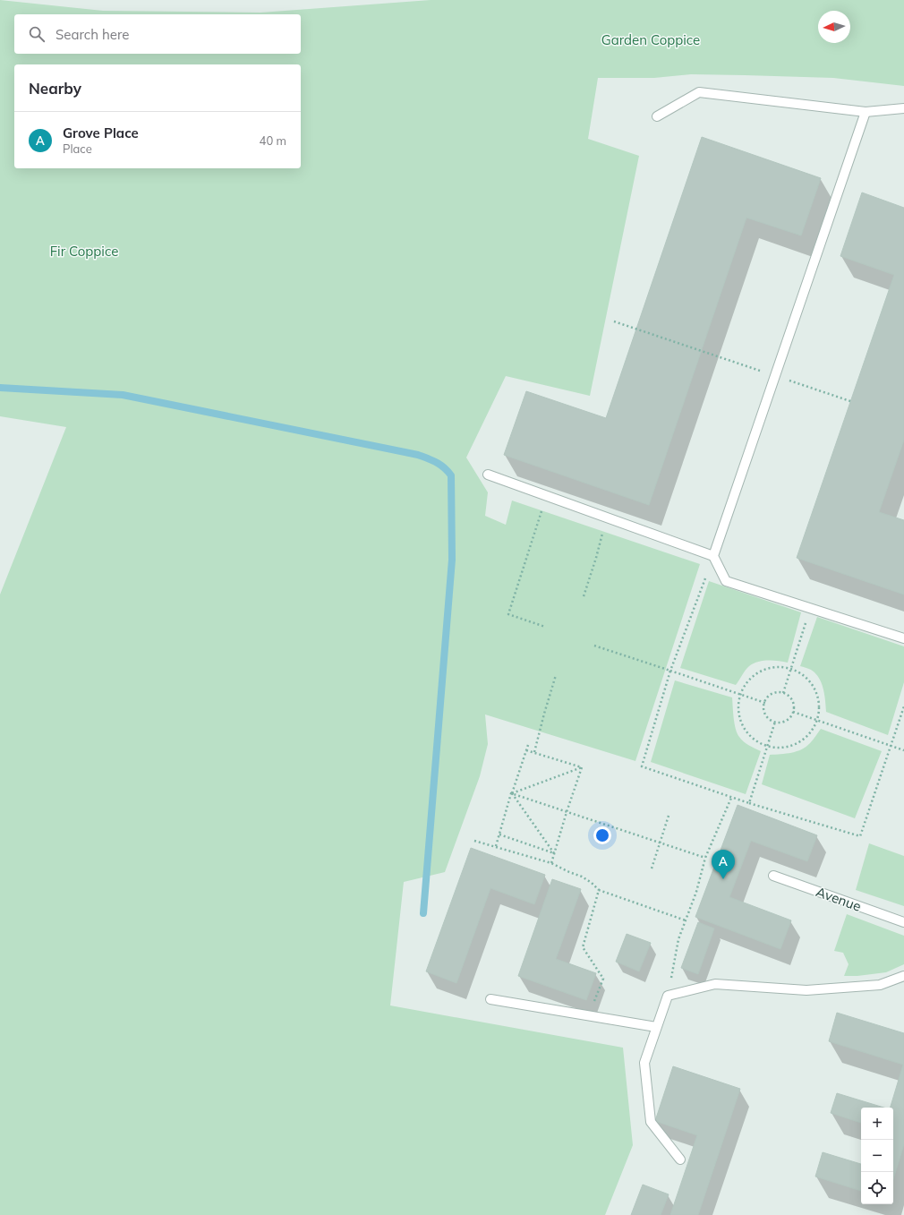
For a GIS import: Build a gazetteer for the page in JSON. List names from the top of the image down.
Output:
{
  "streets": {
    "lane": ["Avenue"]
  },
  "parks": ["Garden Coppice", "Fir Coppice"],
  "north": "left",
  "page": {
    "search": "Search here",
    "heading": "Nearby",
    "list": [
      {
        "mark": "A",
        "name": "Grove Place",
        "note": "Place",
        "value": "40 m"
      }
    ],
    "pins": "A",
    "map_buttons": ["+", "−"]
  }
}
